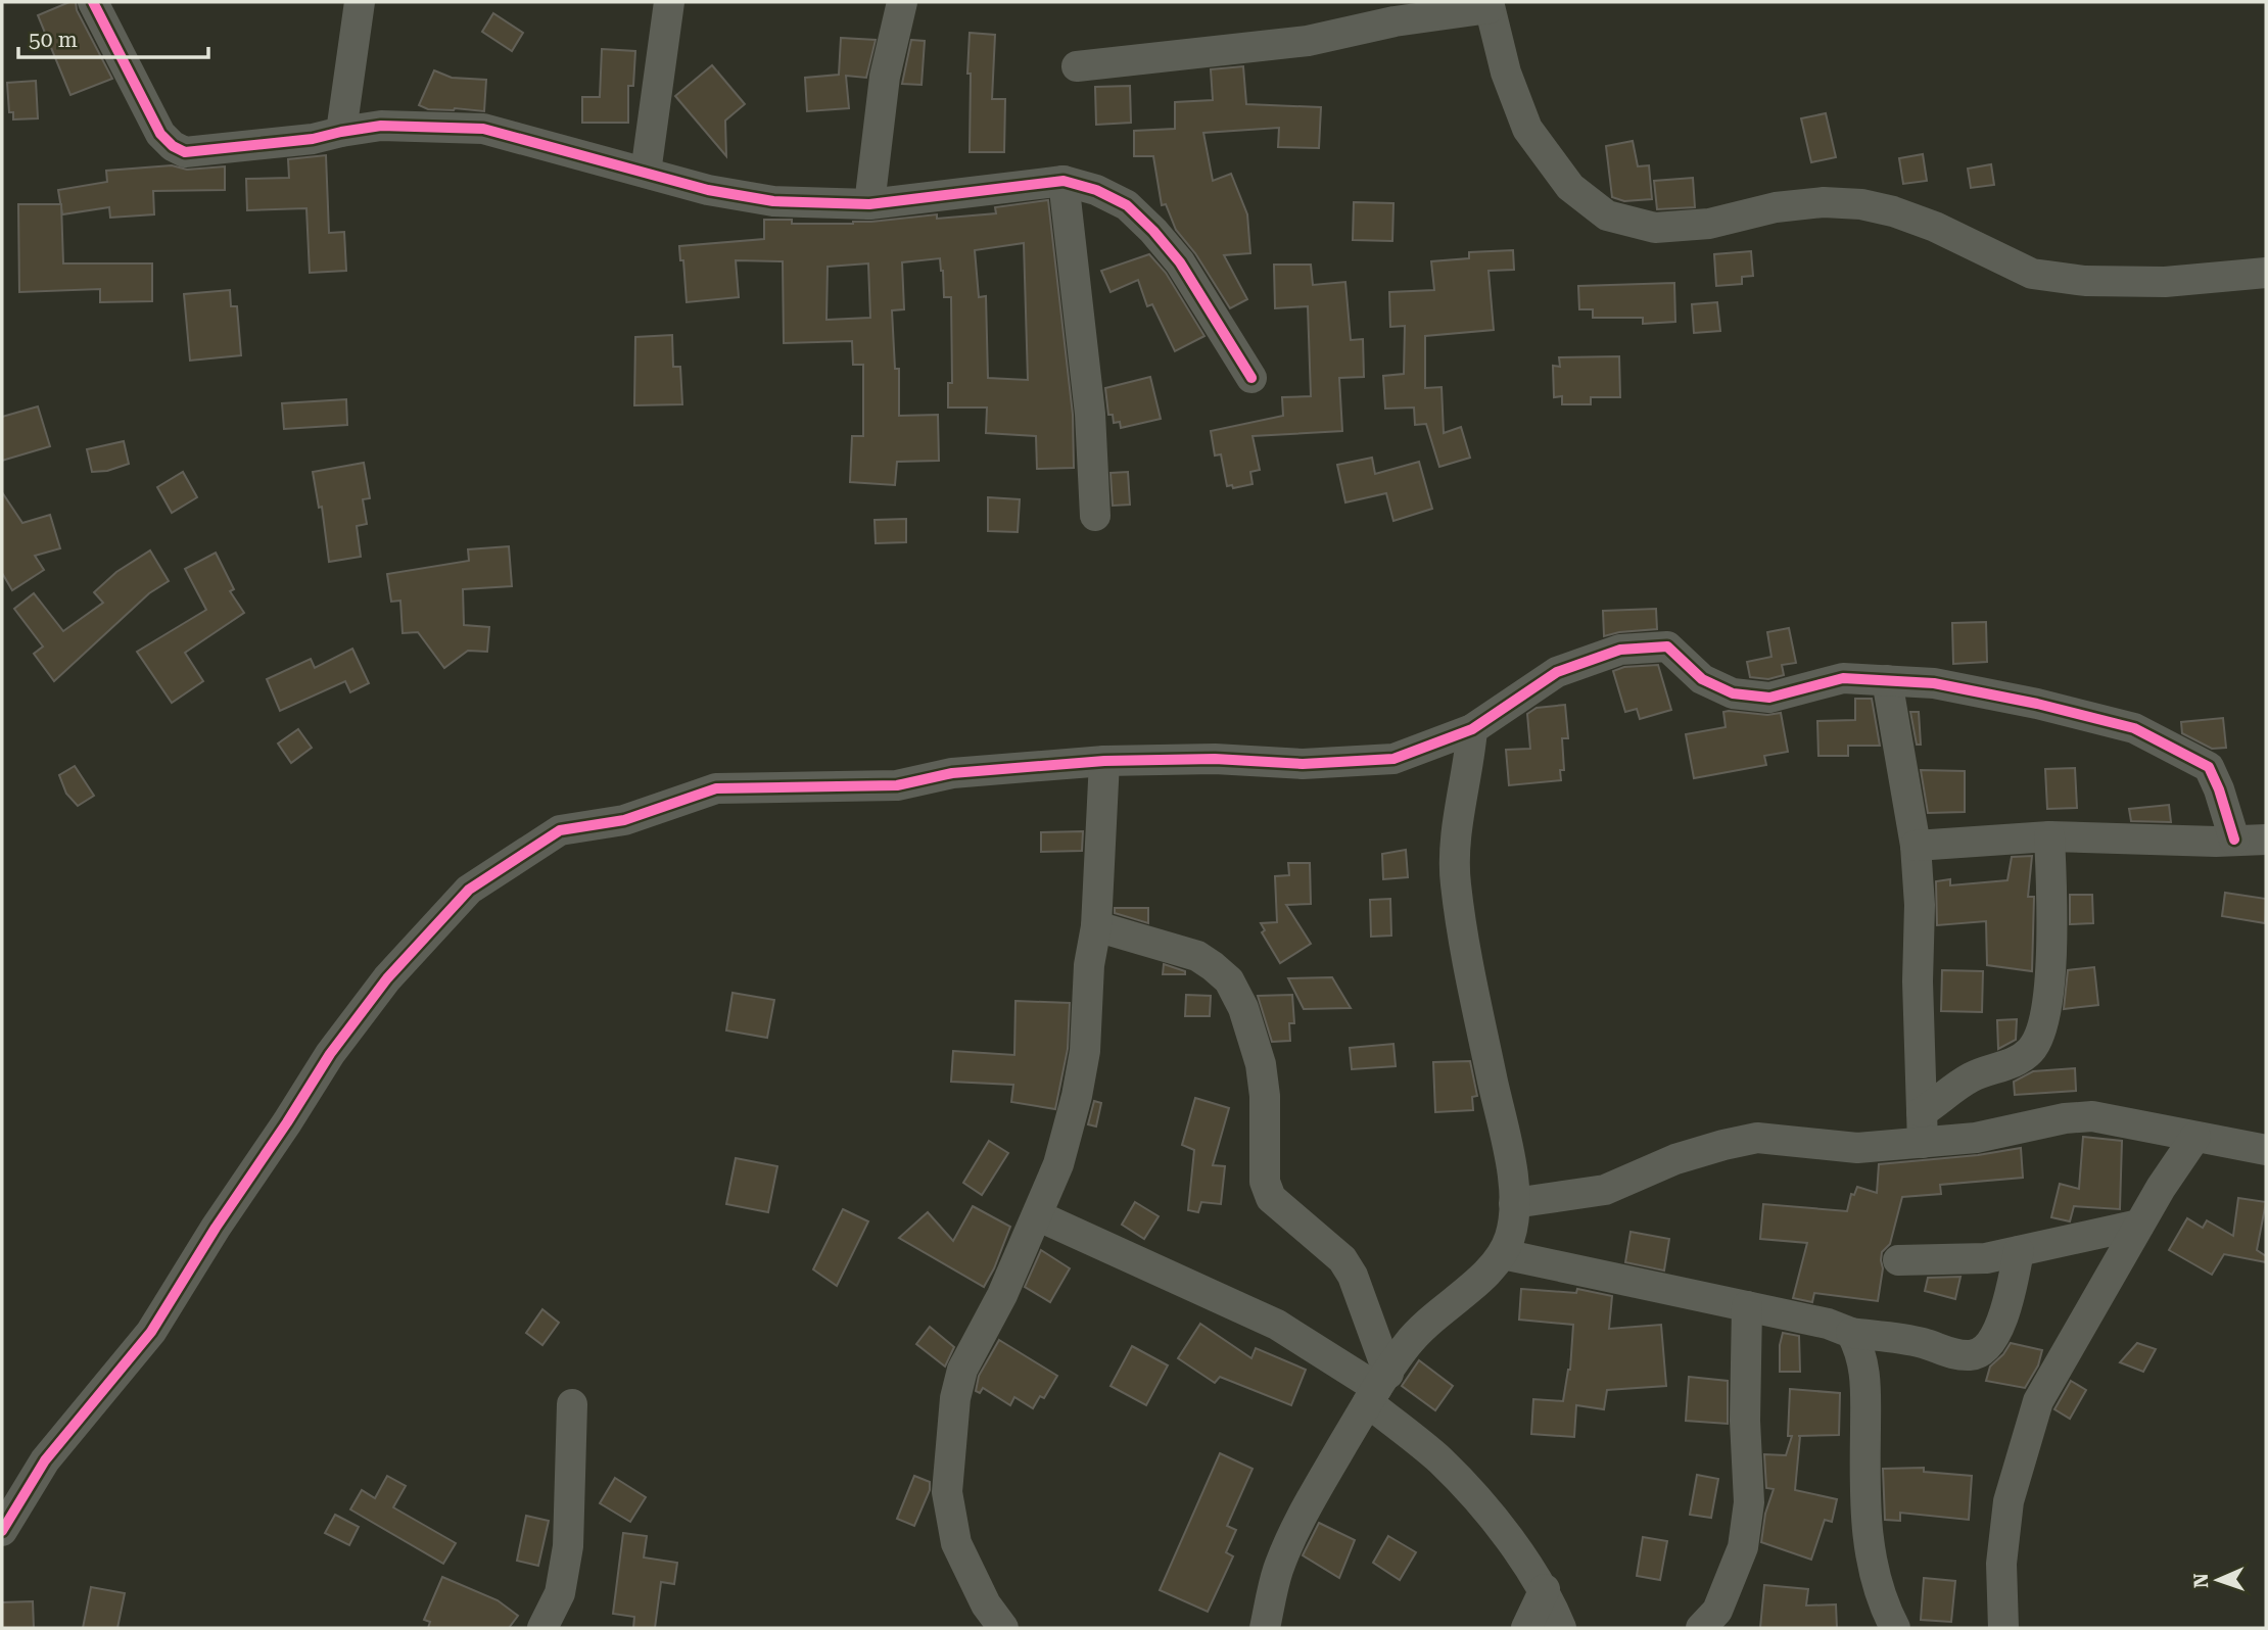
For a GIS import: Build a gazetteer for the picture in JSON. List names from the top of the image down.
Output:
{
  "scale_bar": "50 m",
  "north": "left"
}
